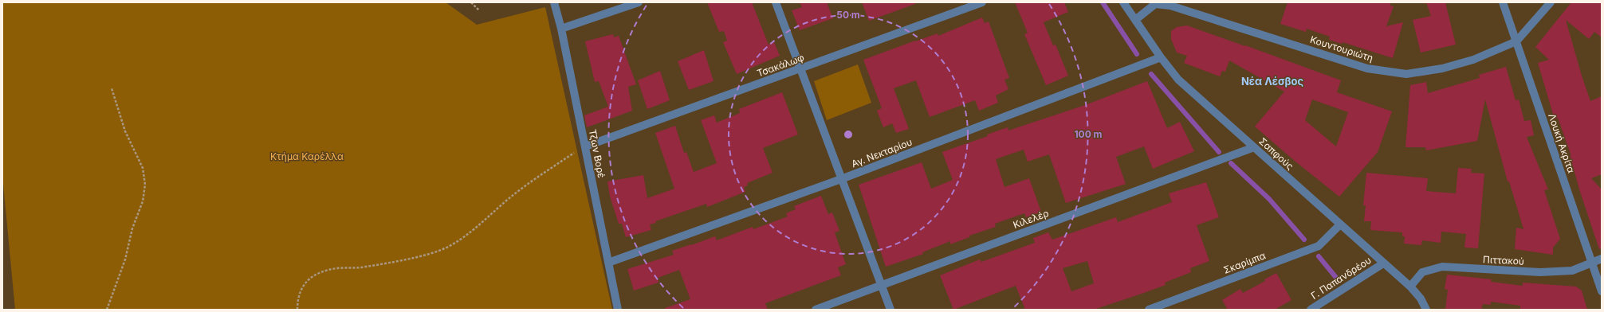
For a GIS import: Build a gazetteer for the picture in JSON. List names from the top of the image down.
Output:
{
  "streets": {
    "street": [
      "Κουντουριώτη",
      "Τσακάλωφ",
      "Λουκή Ακρίτα",
      "Αγ. Νεκταρίου",
      "Τζων Βορέ",
      "Σαπφούς",
      "Κιλελέρ",
      "Πιττακού",
      "Σκαρίμπα",
      "Γ. Παπανδρέου"
    ]
  },
  "crossings": [
    ["Κουντουριώτη", "Λουκή Ακρίτα"],
    ["Κουντουριώτη", "Σαπφούς"],
    ["Τσακάλωφ", "Τζων Βορέ"],
    ["Λουκή Ακρίτα", "Πιττακού"],
    ["Αγ. Νεκταρίου", "Τζων Βορέ"],
    ["Αγ. Νεκταρίου", "Σαπφούς"],
    ["Σαπφούς", "Κιλελέρ"],
    ["Σαπφούς", "Πιττακού"],
    ["Σαπφούς", "Σκαρίμπα"],
    ["Σαπφούς", "Γ. Παπανδρέου"]
  ],
  "districts": ["Νέα Λέσβος"],
  "parks": ["Κτήμα Καρέλλα"],
  "rings": ["50 m", "100 m"]
}
